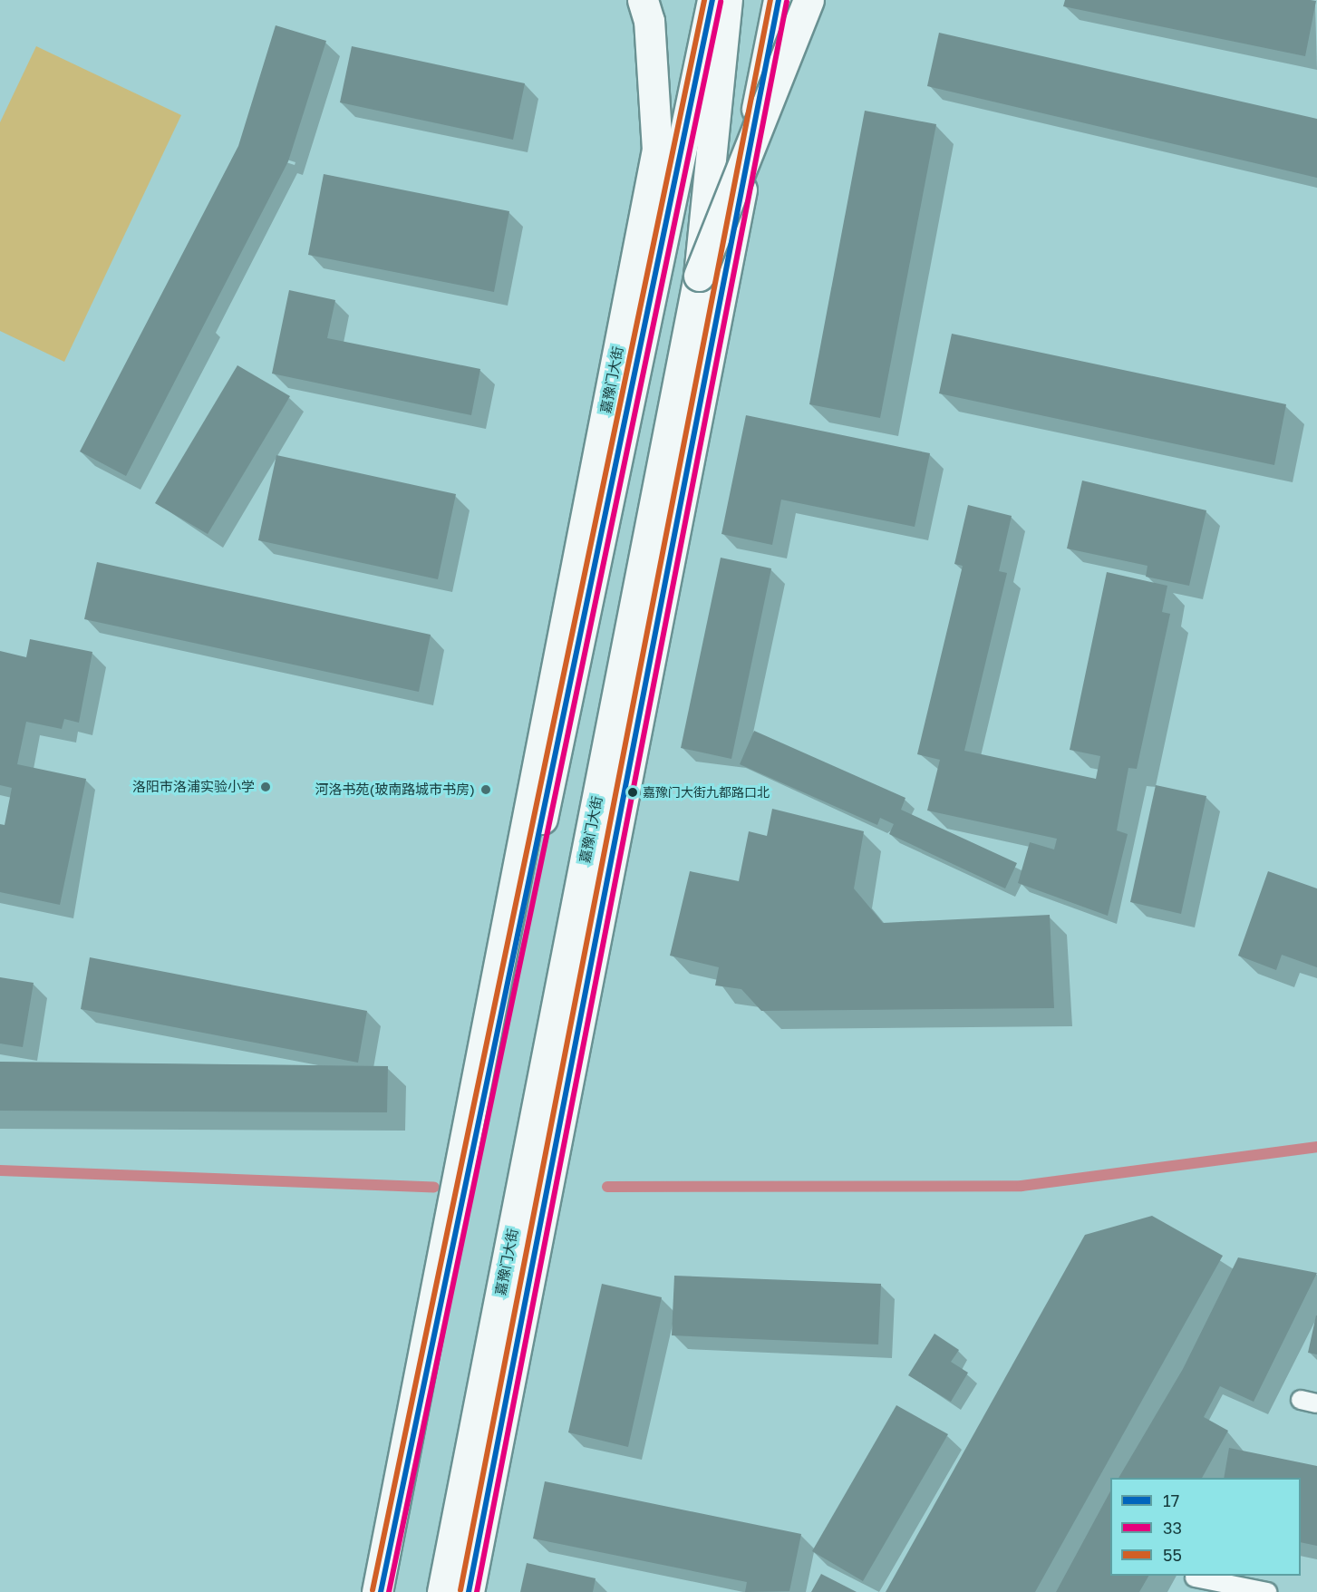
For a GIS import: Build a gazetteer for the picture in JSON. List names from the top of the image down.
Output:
{
  "streets": {
    "main road": ["嘉豫门大街"]
  },
  "places": ["洛阳市洛浦实验小学", "河洛书苑(玻南路城市书房)", "嘉豫门大街九都路口北"],
  "lines": ["transit line 17", "transit line 55", "transit line 33"],
  "legend": ["17", "33", "55"]
}
